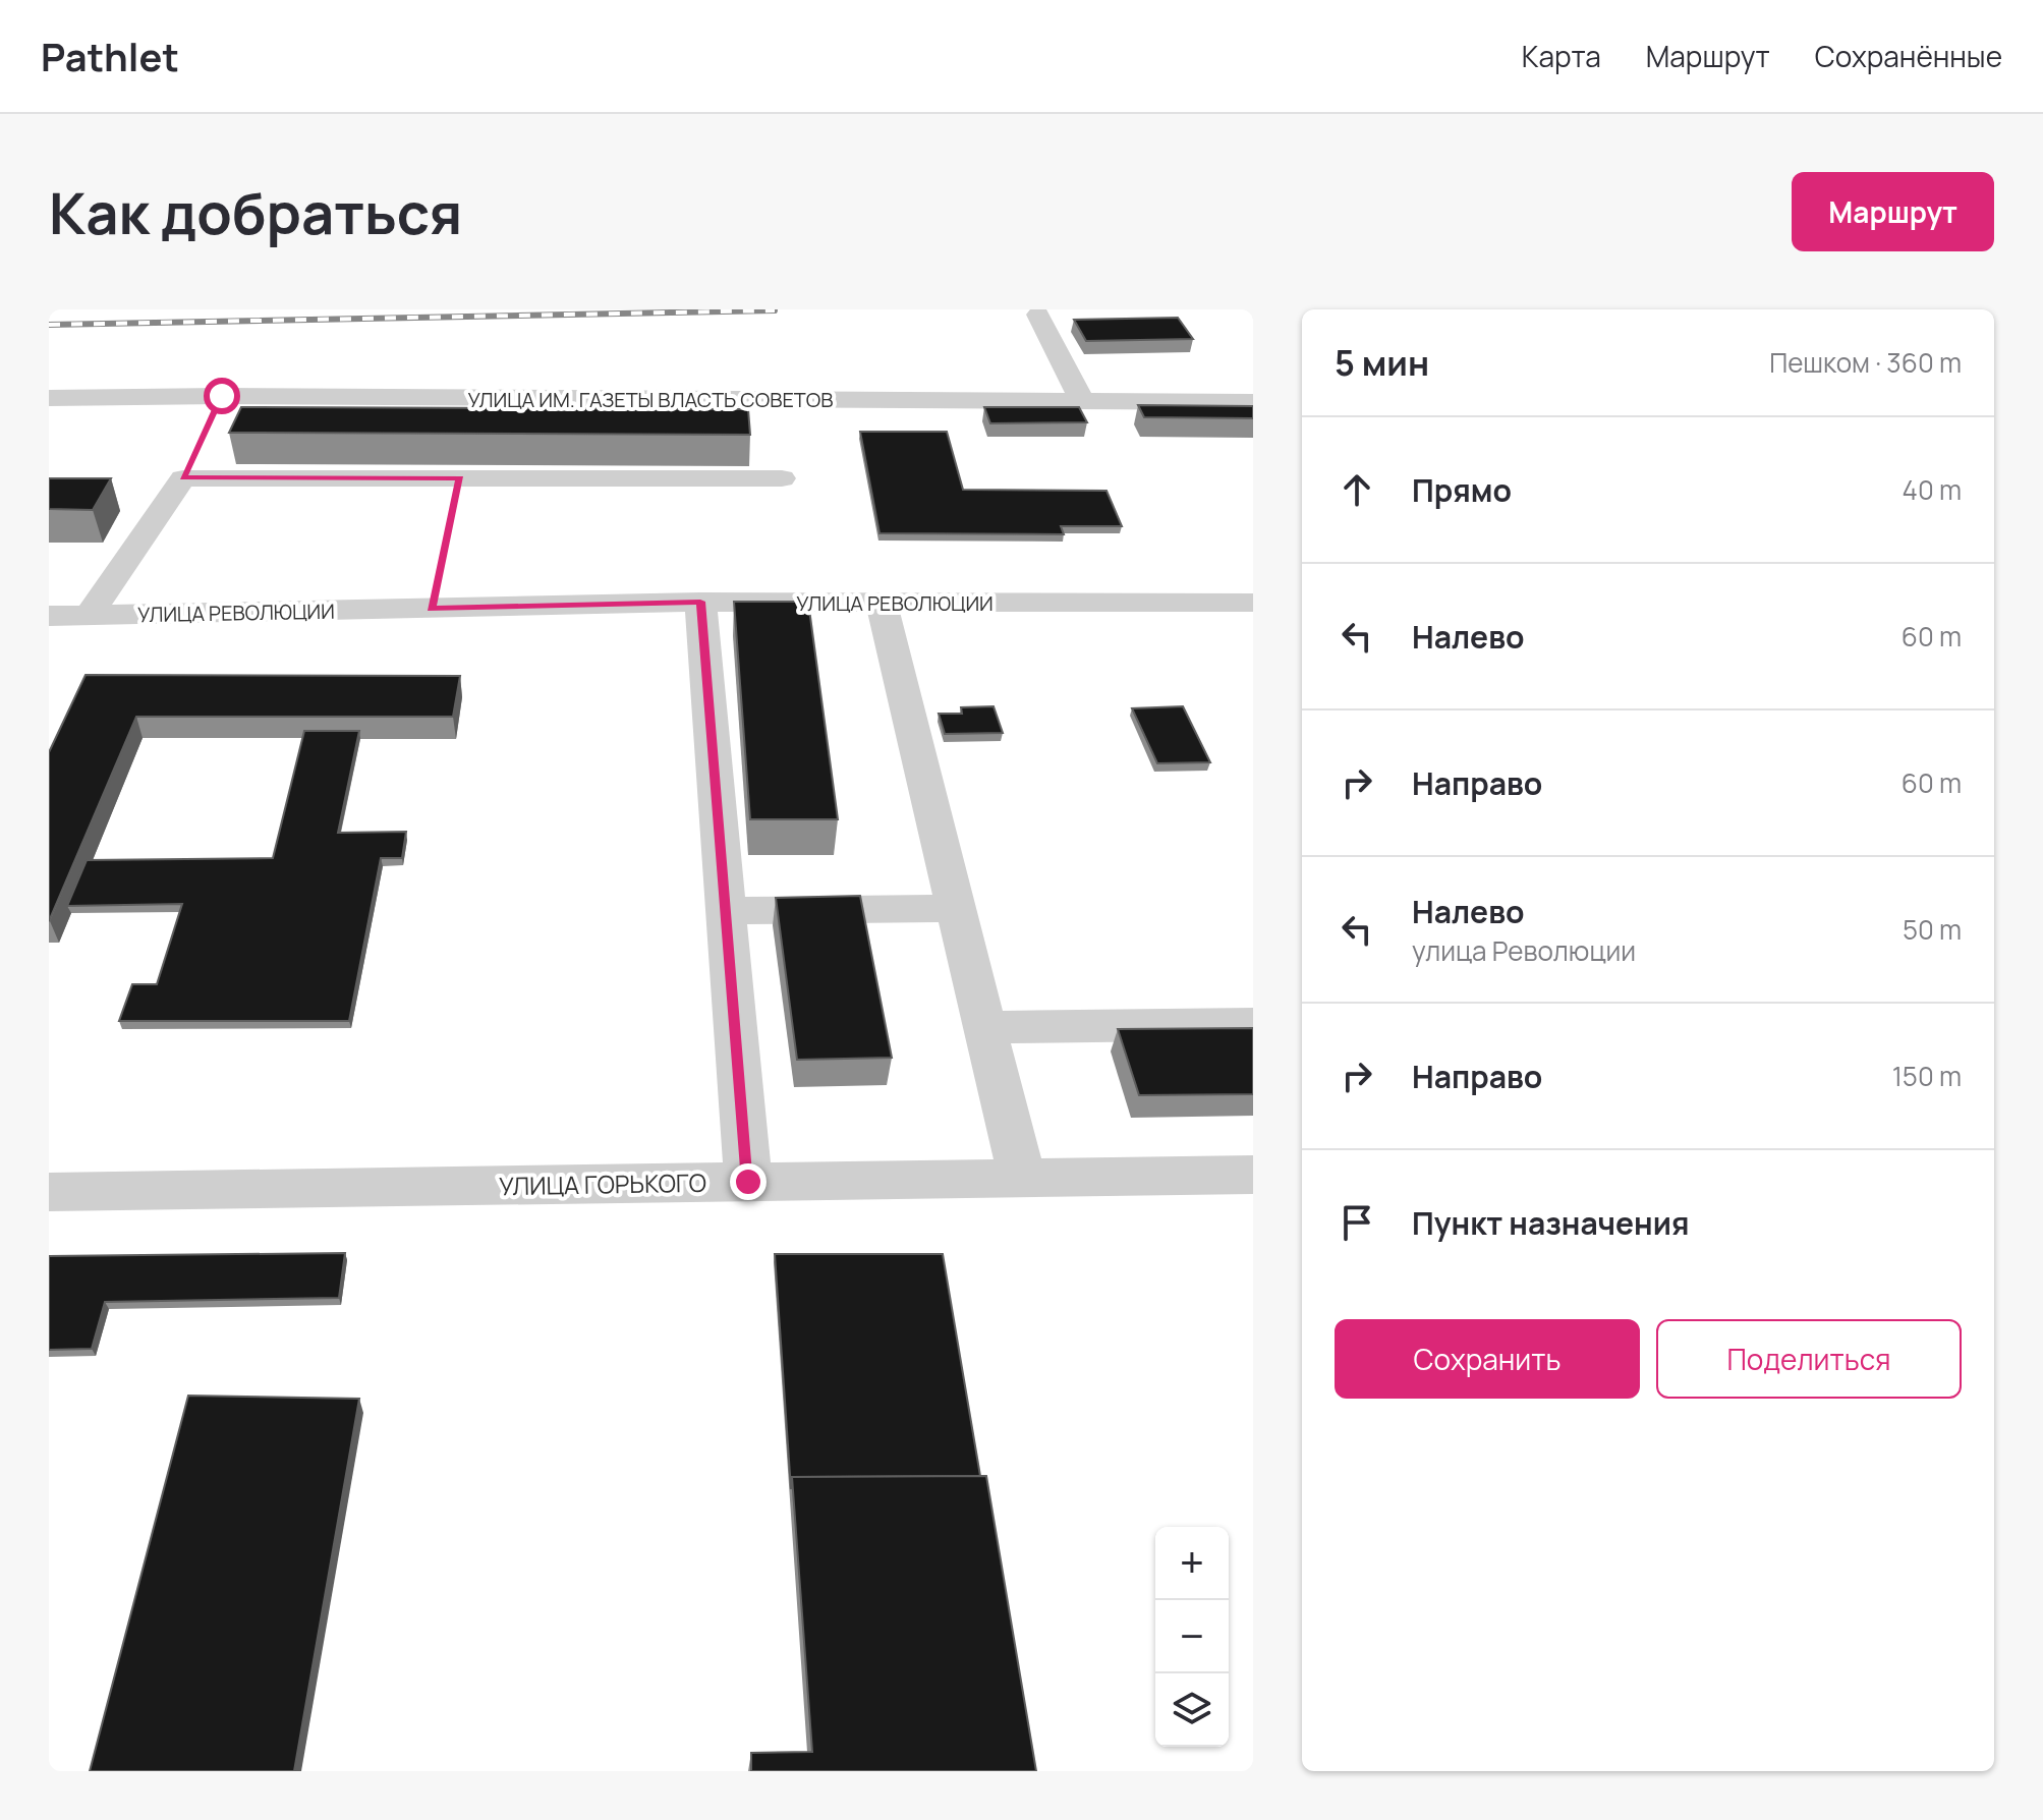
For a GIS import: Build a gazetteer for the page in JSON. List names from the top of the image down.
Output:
{
  "streets": {
    "street": ["УЛИЦА ИМ. ГАЗЕТЫ ВЛАСТЬ СОВЕТОВ", "УЛИЦА РЕВОЛЮЦИИ", "УЛИЦА ГОРЬКОГО"]
  },
  "page": {
    "header": "Pathlet",
    "nav": ["Карта", "Маршрут", "Сохранённые"],
    "buttons": [
      "Маршрут",
      ["Сохранить", "Поделиться"]
    ],
    "title": "Как добраться",
    "heading": ["5 мин", "Пешком · 360 m"],
    "list": [
      ["Прямо", "40 m"],
      ["Налево", "60 m"],
      ["Направо", "60 m"],
      ["Налево", "улица Революции", "50 m"],
      ["Направо", "150 m"],
      "Пункт назначения"
    ],
    "map_buttons": ["+", "−"]
  }
}
